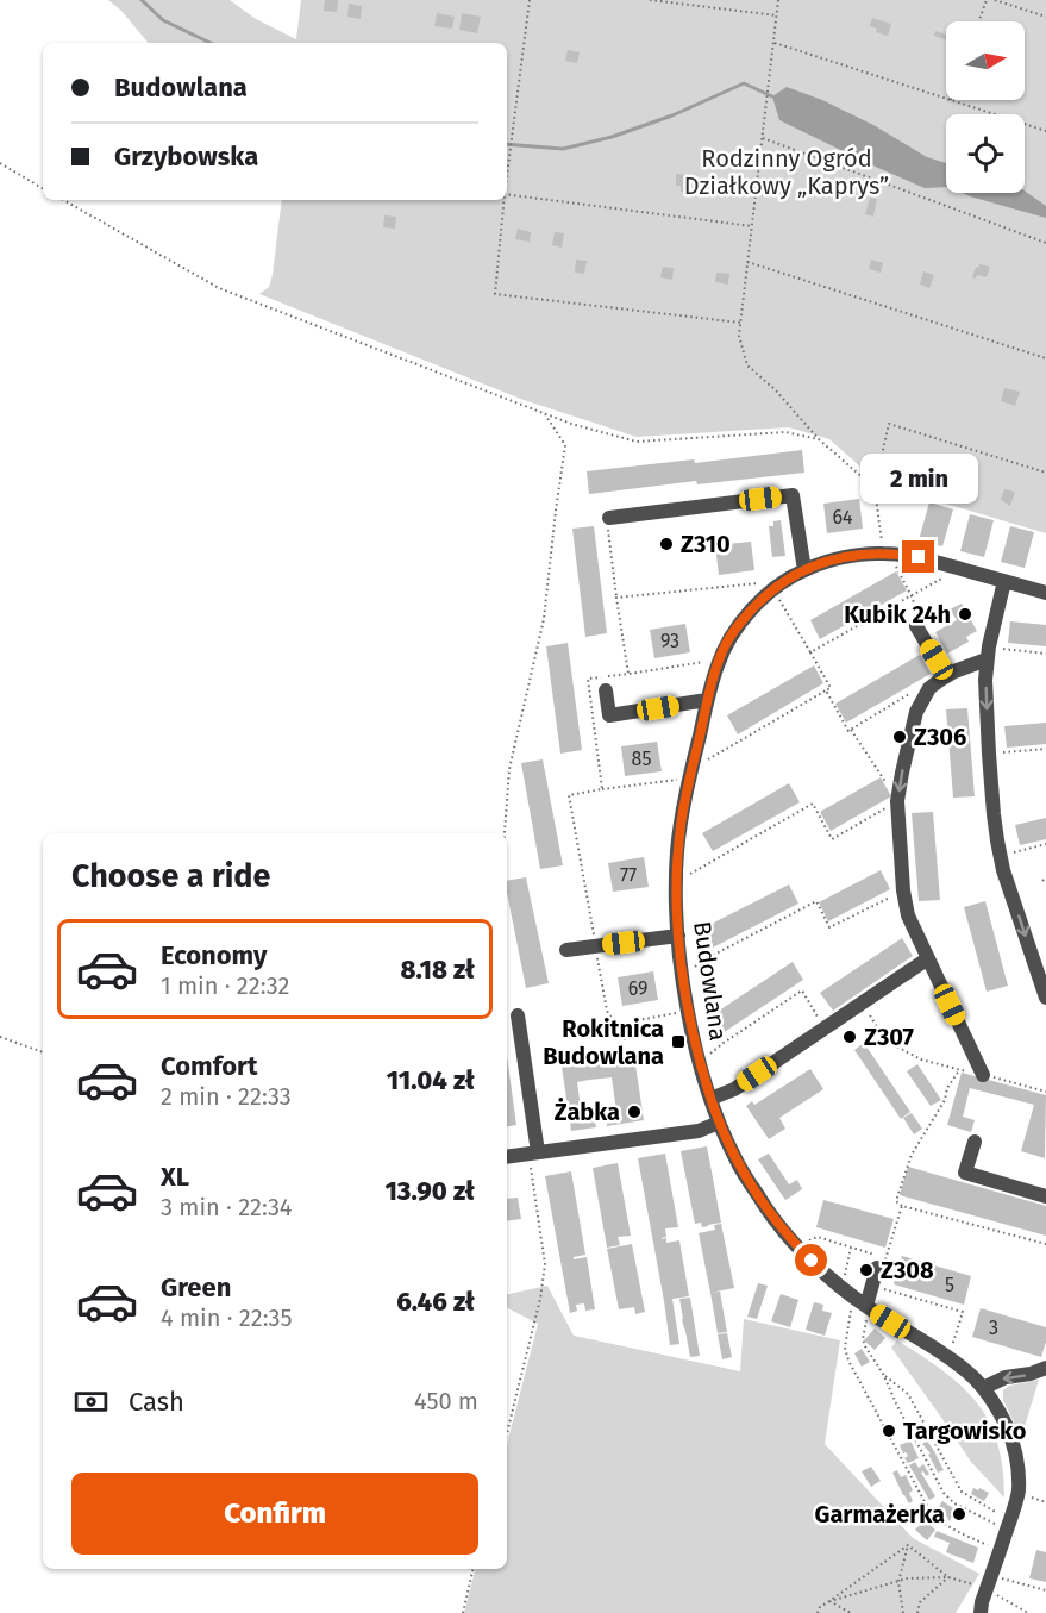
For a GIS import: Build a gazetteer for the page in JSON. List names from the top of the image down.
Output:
{
  "streets": {
    "street": ["Budowlana"]
  },
  "parks": ["Rodzinny Ogród Działkowy „Kaprys”"],
  "places": {
    "other": [
      "Z310",
      "Kubik 24h",
      "Z306",
      "Z307",
      "Żabka",
      "Z308",
      "Targowisko",
      "Garmażerka"
    ],
    "transit": ["Rokitnica Budowlana"]
  },
  "house_numbers": [
    "64",
    "93",
    "85",
    "77",
    "69",
    "5",
    "3"
  ],
  "north": "right",
  "page": {
    "banner": ["Budowlana", "Grzybowska"],
    "bubble": "2 min",
    "heading": "Choose a ride",
    "list": [
      {
        "name": "Economy",
        "note": "1 min · 22:32",
        "value": "8.18 zł"
      },
      {
        "name": "Comfort",
        "note": "2 min · 22:33",
        "value": "11.04 zł"
      },
      {
        "name": "XL",
        "note": "3 min · 22:34",
        "value": "13.90 zł"
      },
      {
        "name": "Green",
        "note": "4 min · 22:35",
        "value": "6.46 zł"
      }
    ],
    "pay": ["Cash", "450 m"],
    "buttons": "Confirm"
  }
}
